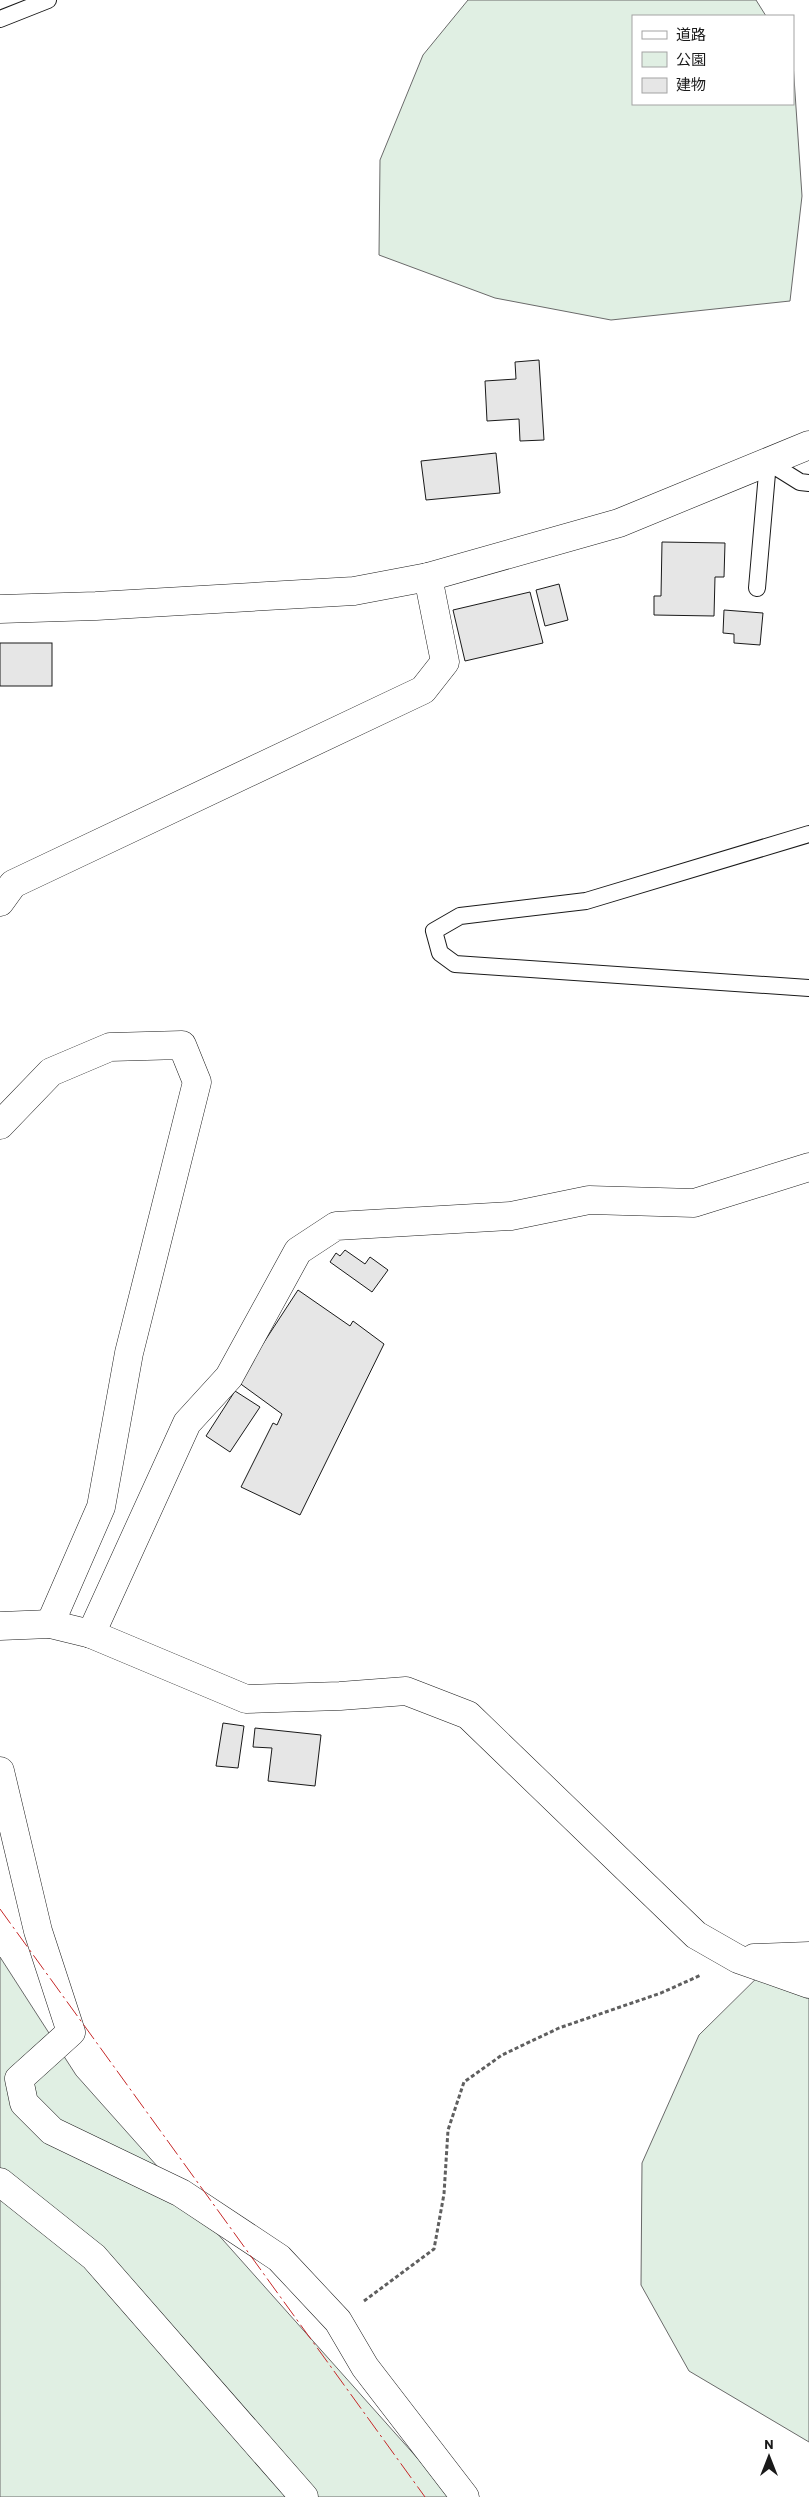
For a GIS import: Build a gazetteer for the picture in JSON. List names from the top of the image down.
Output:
{
  "legend": ["道路", "公園", "建物"],
  "north": "top"
}
